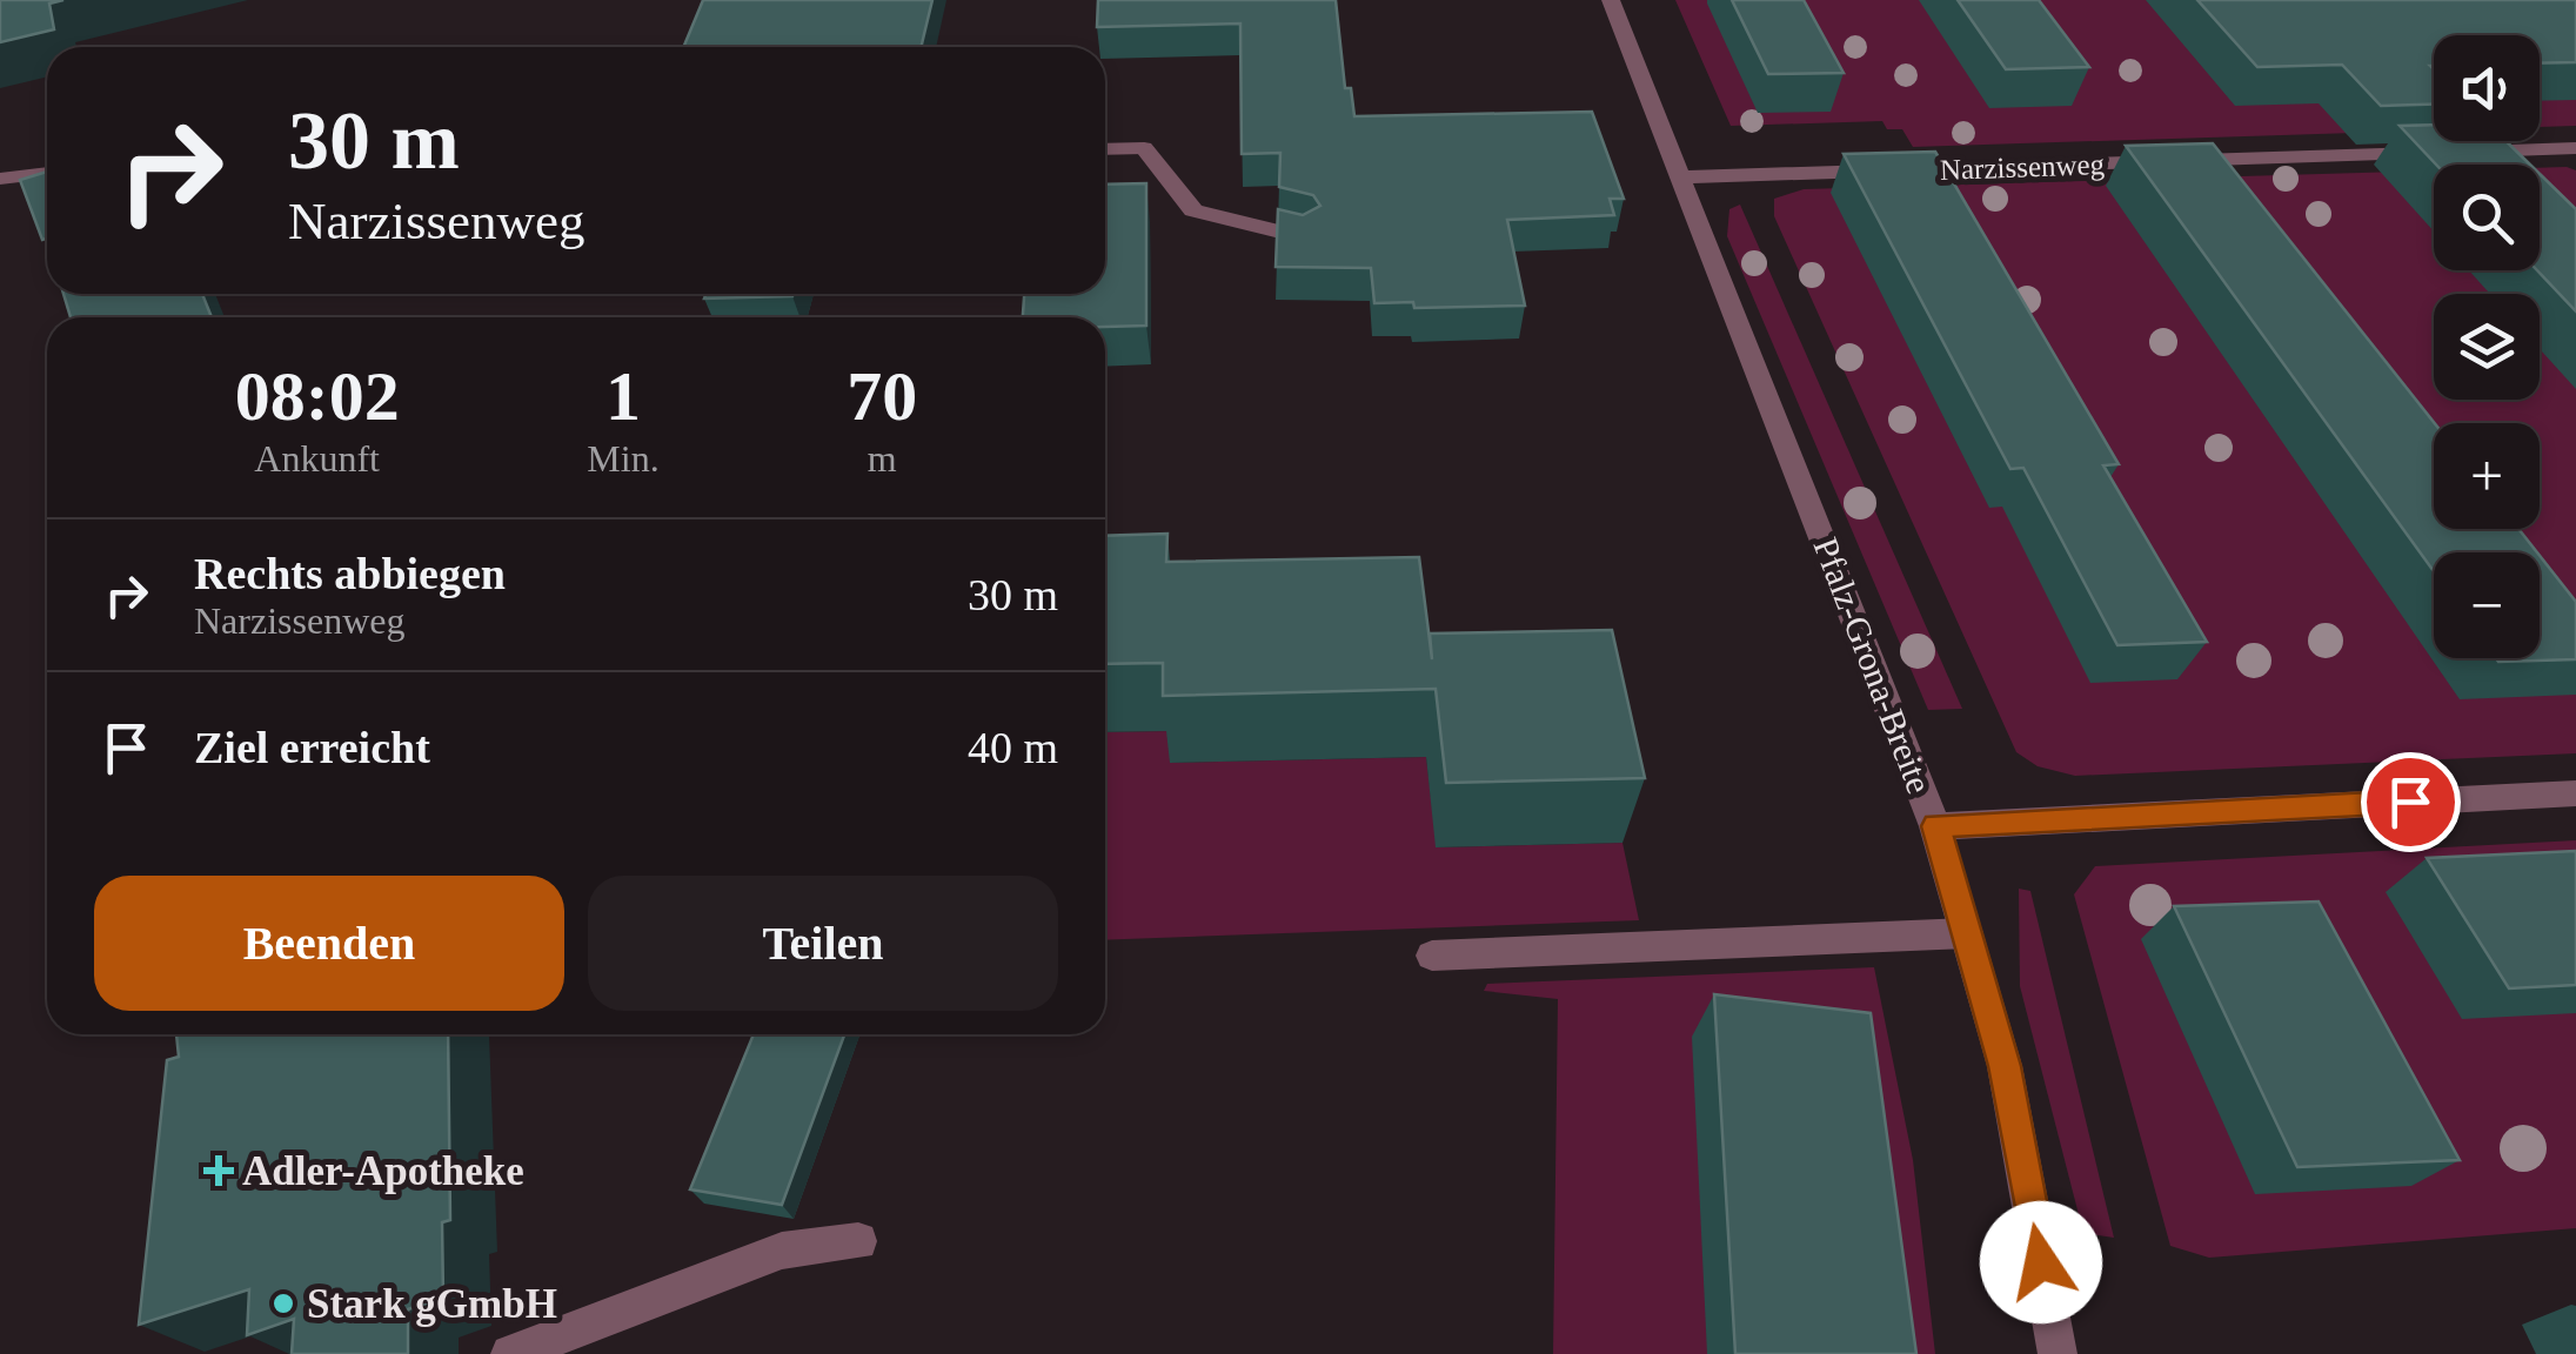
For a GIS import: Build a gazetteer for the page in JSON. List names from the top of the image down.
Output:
{
  "streets": {
    "street": ["Narzissenweg", "Pfalz-Grona-Breite"]
  },
  "crossings": [
    ["Narzissenweg", "Pfalz-Grona-Breite"]
  ],
  "places": {
    "health": ["Adler-Apotheke"],
    "other": ["Stark gGmbH"]
  },
  "page": {
    "map_buttons": ["+", "−"],
    "turn": ["30 m", "Narzissenweg"],
    "eta": [
      "08:02",
      "Ankunft",
      "1",
      "Min.",
      "70",
      "m"
    ],
    "list": [
      {
        "name": "Rechts abbiegen",
        "note": "Narzissenweg",
        "value": "30 m"
      },
      {
        "name": "Ziel erreicht",
        "value": "40 m"
      }
    ],
    "buttons": ["Beenden", "Teilen"]
  }
}
